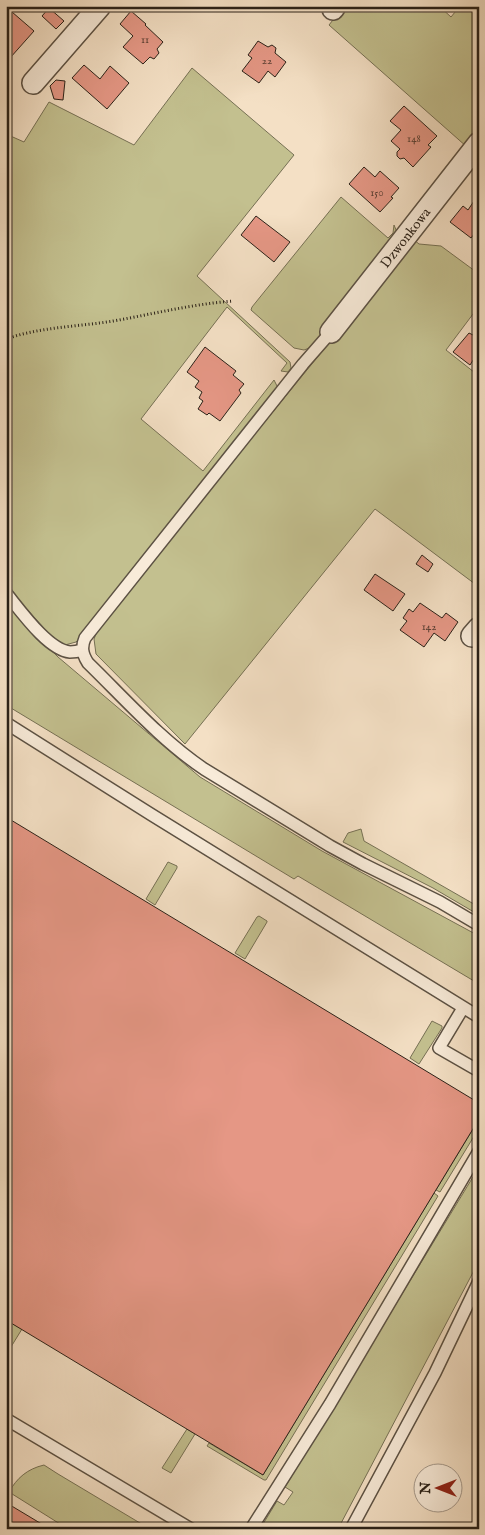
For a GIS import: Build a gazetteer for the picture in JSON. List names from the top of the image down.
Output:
{
  "streets": {
    "street": ["Dzwonkowa"]
  },
  "house_numbers": [
    "11",
    "22",
    "148",
    "150",
    "142"
  ],
  "north": "left"
}
